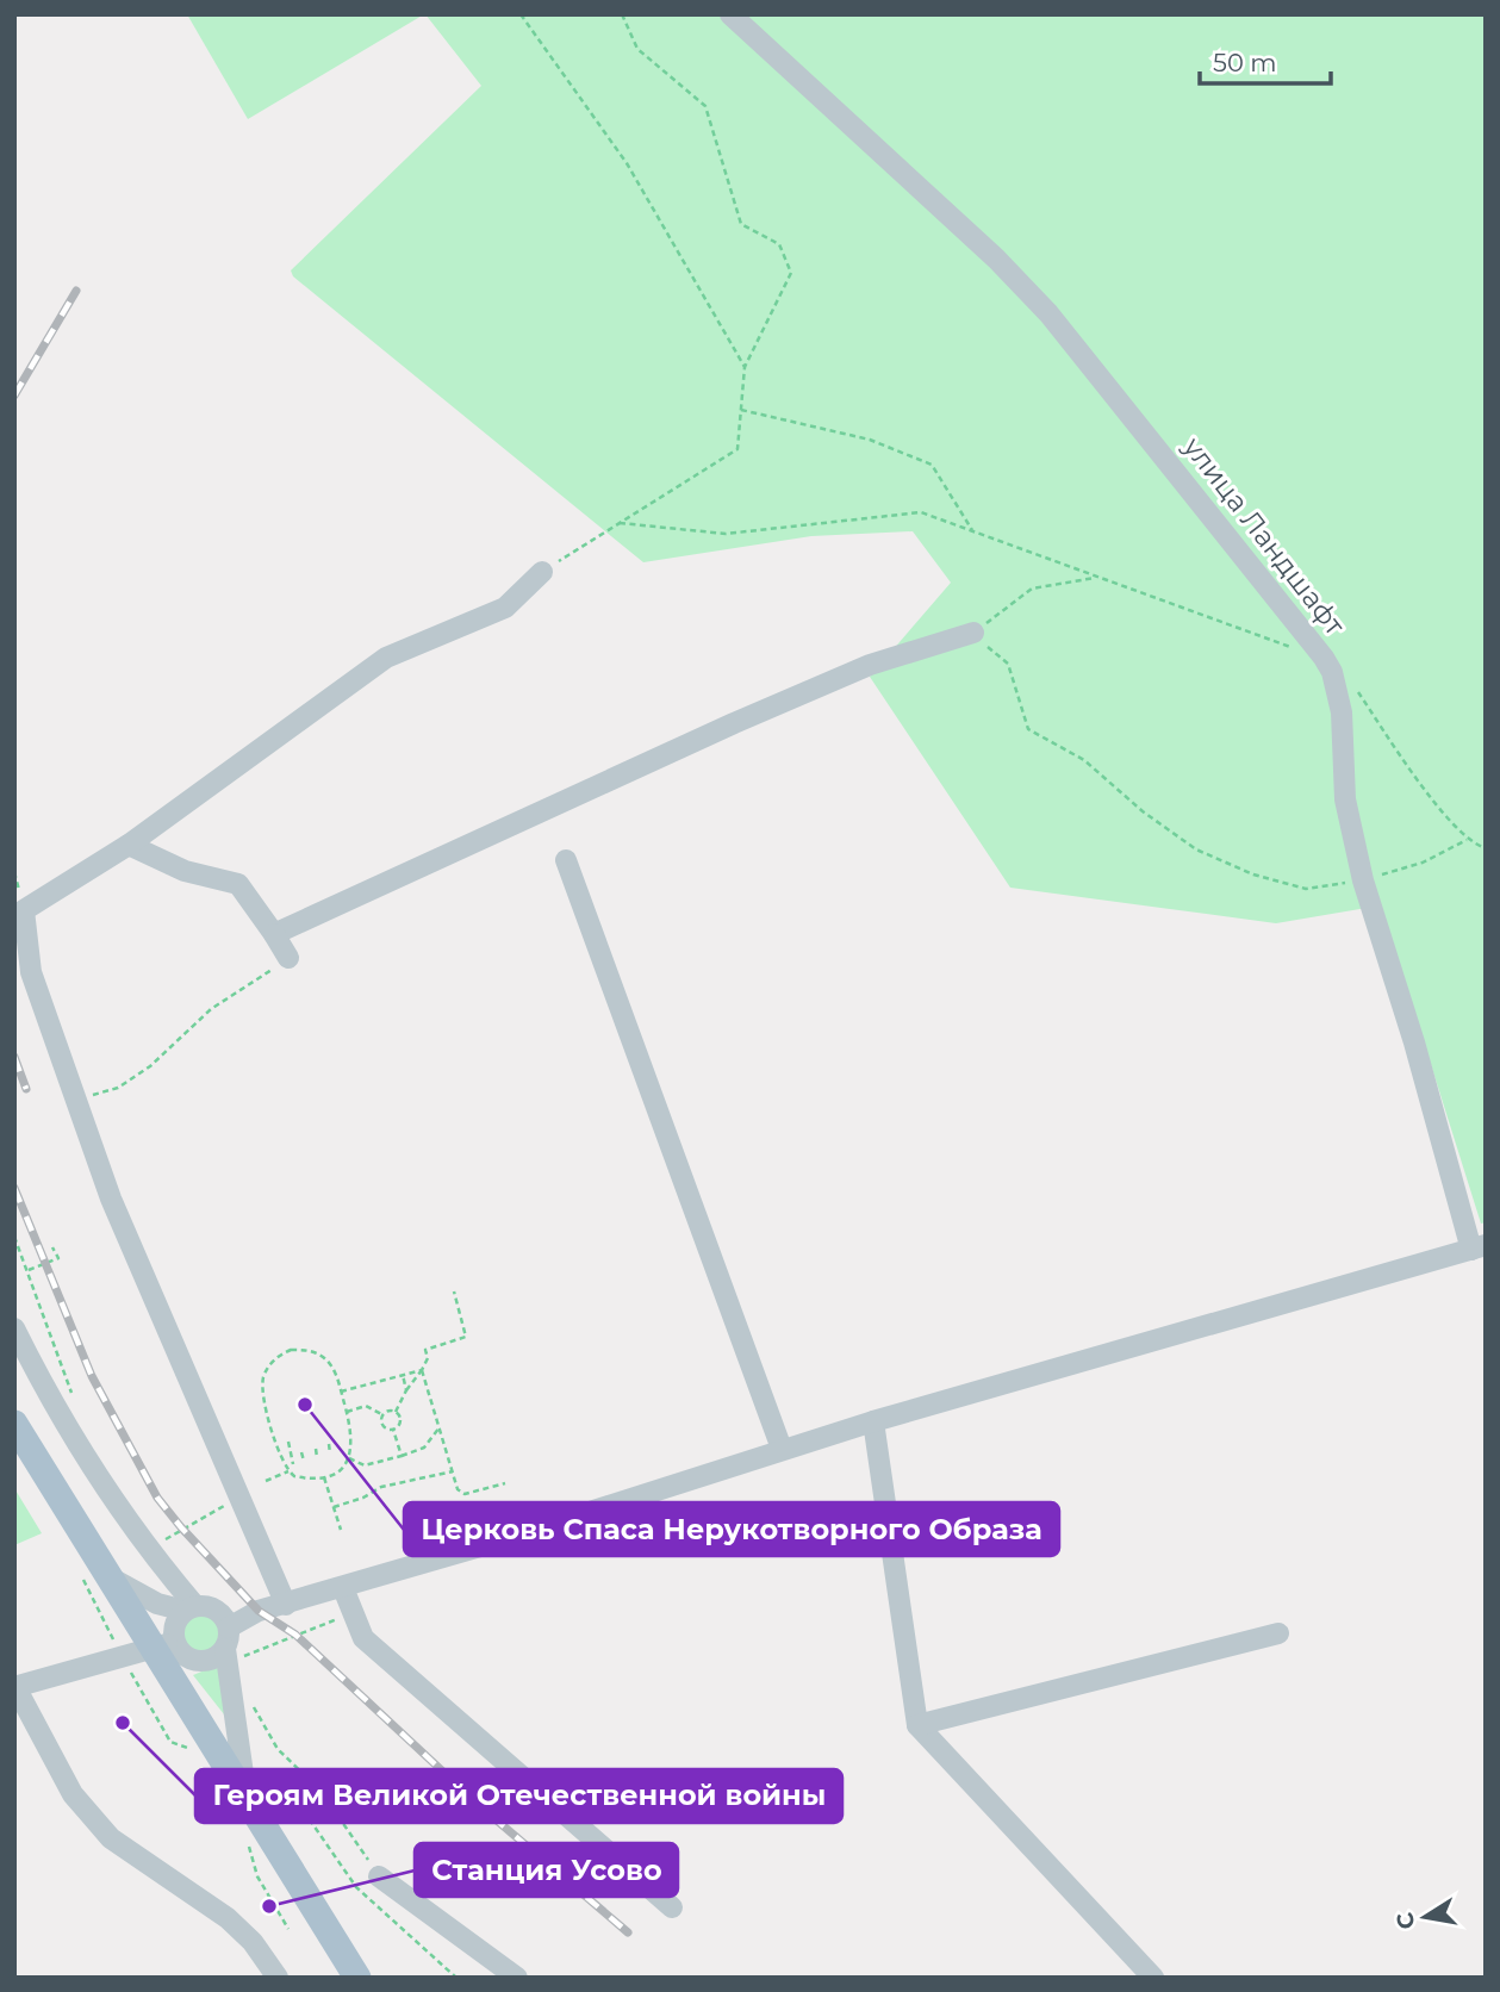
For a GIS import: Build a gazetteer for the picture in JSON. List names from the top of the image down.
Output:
{
  "streets": {
    "street": ["улица Ландшафт"]
  },
  "places": ["Церковь Спаса Нерукотворного Образа", "Героям Великой Отечественной войны", "Станция Усово"],
  "scale_bar": "50 m",
  "north": "left"
}
